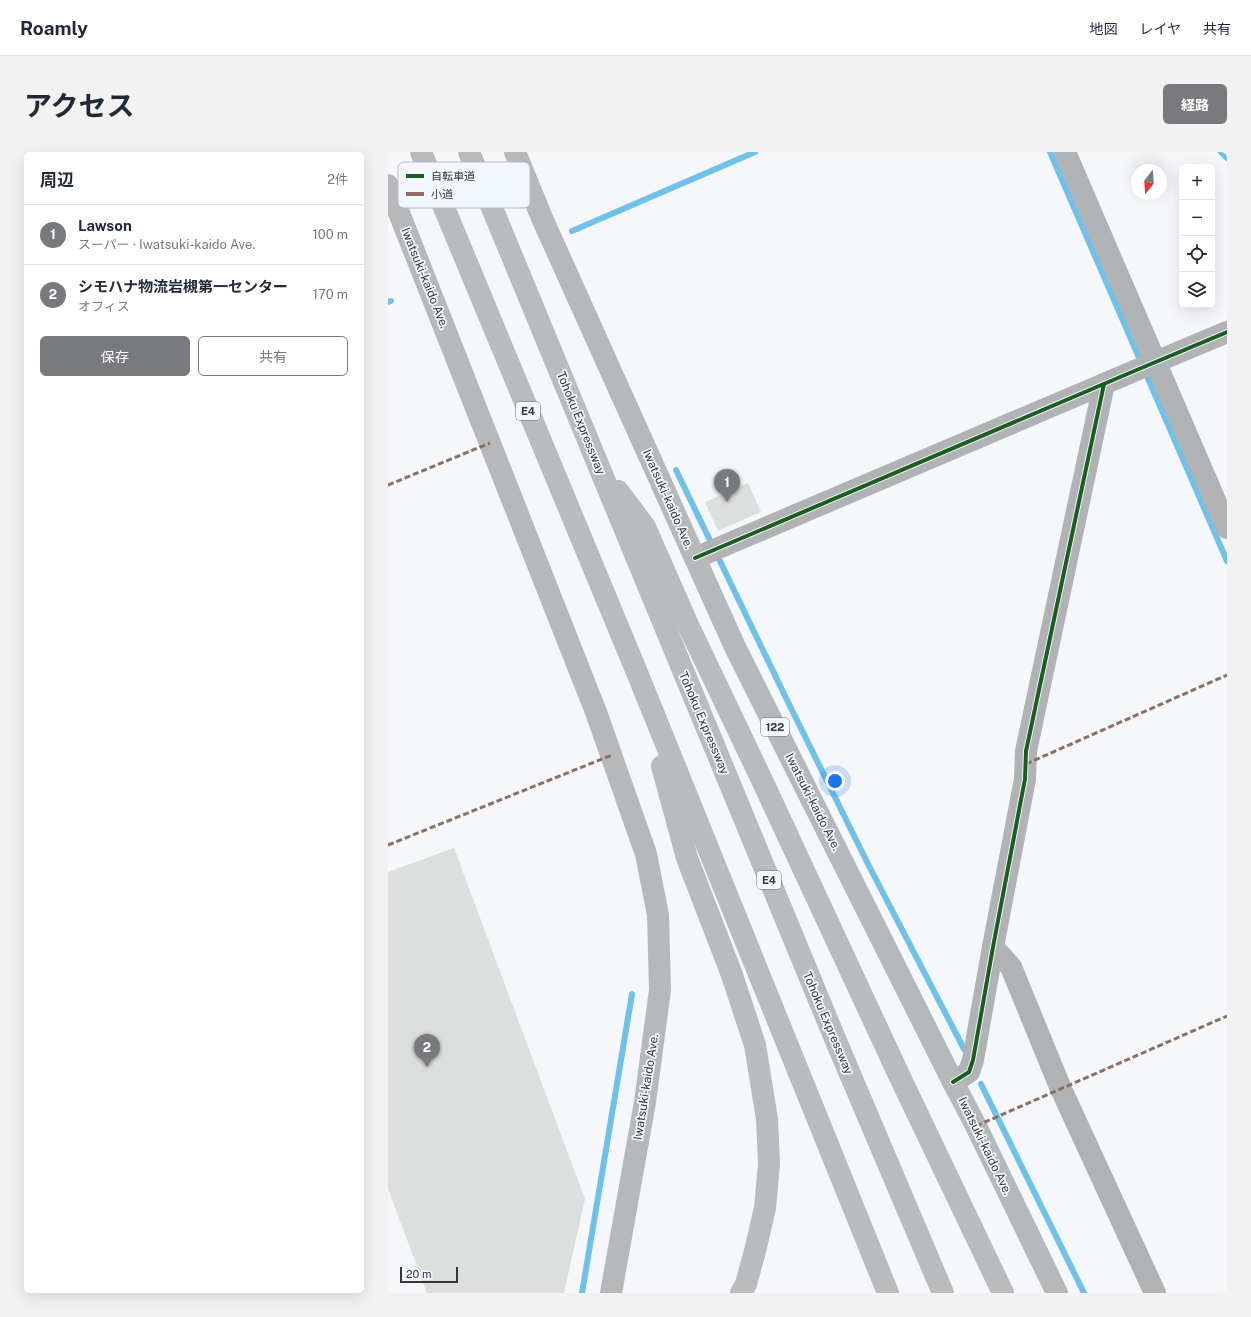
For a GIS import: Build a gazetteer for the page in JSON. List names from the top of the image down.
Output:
{
  "streets": {
    "highway": [
      "Iwatsuki-kaido Ave.",
      "E4",
      "Tohoku Expressway",
      "122"
    ]
  },
  "legend": ["自転車道", "小道"],
  "scale_bar": "20 m",
  "north": "bottom",
  "page": {
    "header": "Roamly",
    "nav": ["地図", "レイヤ", "共有"],
    "title": "アクセス",
    "buttons": [
      "経路",
      ["保存", "共有"]
    ],
    "heading": ["周辺", "2件"],
    "map_buttons": ["+", "−"],
    "list": [
      {
        "mark": "1",
        "name": "Lawson",
        "note": "スーパー · Iwatsuki-kaido Ave.",
        "value": "100 m"
      },
      {
        "mark": "2",
        "name": "シモハナ物流岩槻第一センター",
        "note": "オフィス",
        "value": "170 m"
      }
    ],
    "pins": ["1", "2"],
    "scale": "20 m"
  }
}
